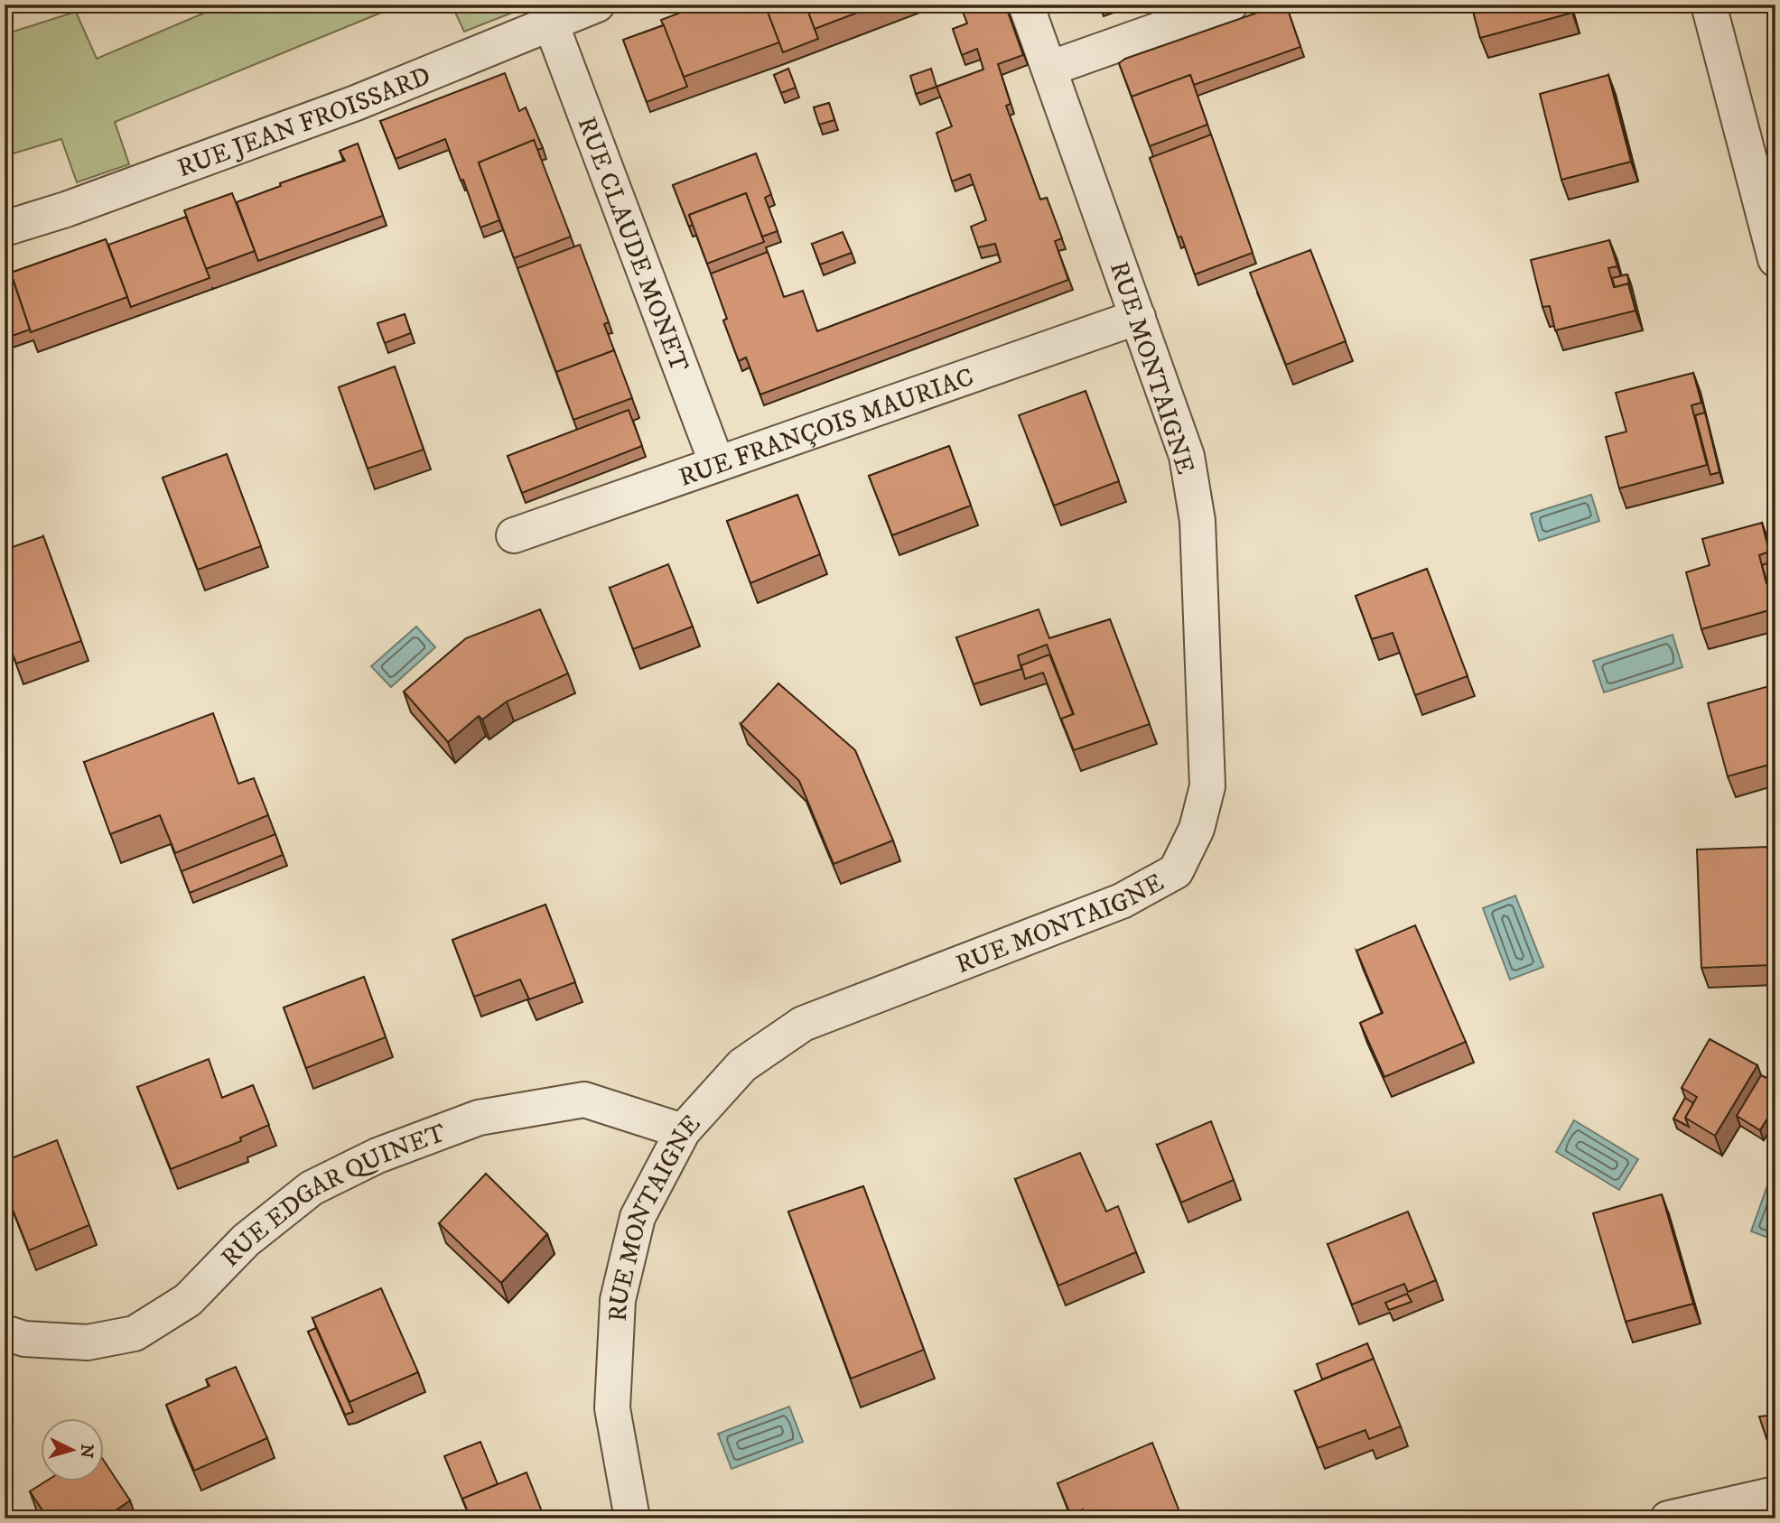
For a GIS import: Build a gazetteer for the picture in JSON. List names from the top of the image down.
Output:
{
  "streets": {
    "street": [
      "RUE JEAN FROISSARD",
      "RUE CLAUDE MONET",
      "RUE MONTAIGNE",
      "RUE FRANÇOIS MAURIAC",
      "RUE EDGAR QUINET"
    ]
  },
  "crossings": [
    ["RUE JEAN FROISSARD", "RUE CLAUDE MONET"],
    ["RUE CLAUDE MONET", "RUE FRANÇOIS MAURIAC"],
    ["RUE MONTAIGNE", "RUE FRANÇOIS MAURIAC"],
    ["RUE MONTAIGNE", "RUE EDGAR QUINET"]
  ],
  "north": "right"
}
